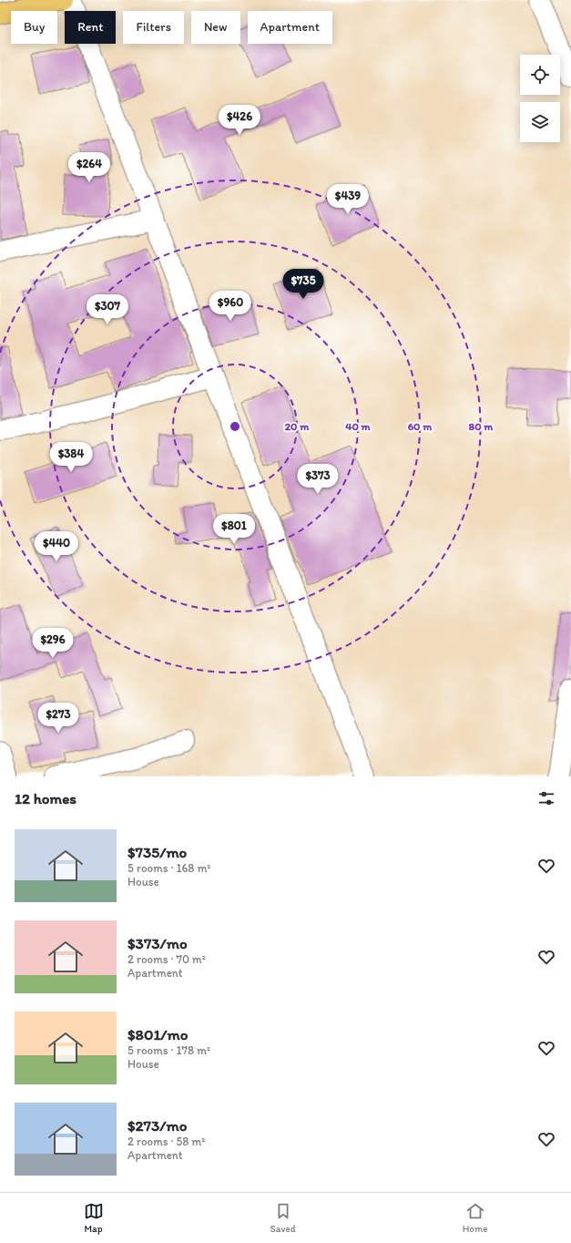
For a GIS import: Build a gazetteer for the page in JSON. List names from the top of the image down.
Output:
{
  "page": {
    "chip": [
      "Buy",
      "Rent",
      "Filters",
      "New",
      "Apartment"
    ],
    "price": [
      "$426",
      "$264",
      "$439",
      "$735",
      "$960",
      "$307",
      "$384",
      "$373",
      "$801",
      "$440",
      "$296",
      "$273"
    ],
    "heading": "12 homes",
    "list": [
      {
        "name": "$735/mo",
        "note": "5 rooms · 168 m² · House"
      },
      {
        "name": "$373/mo",
        "note": "2 rooms · 70 m² · Apartment"
      },
      {
        "name": "$801/mo",
        "note": "5 rooms · 178 m² · House"
      },
      {
        "name": "$273/mo",
        "note": "2 rooms · 58 m² · Apartment"
      }
    ],
    "tabs": ["Map", "Saved", "Home"]
  },
  "rings": [
    "20 m",
    "40 m",
    "60 m",
    "80 m"
  ]
}
